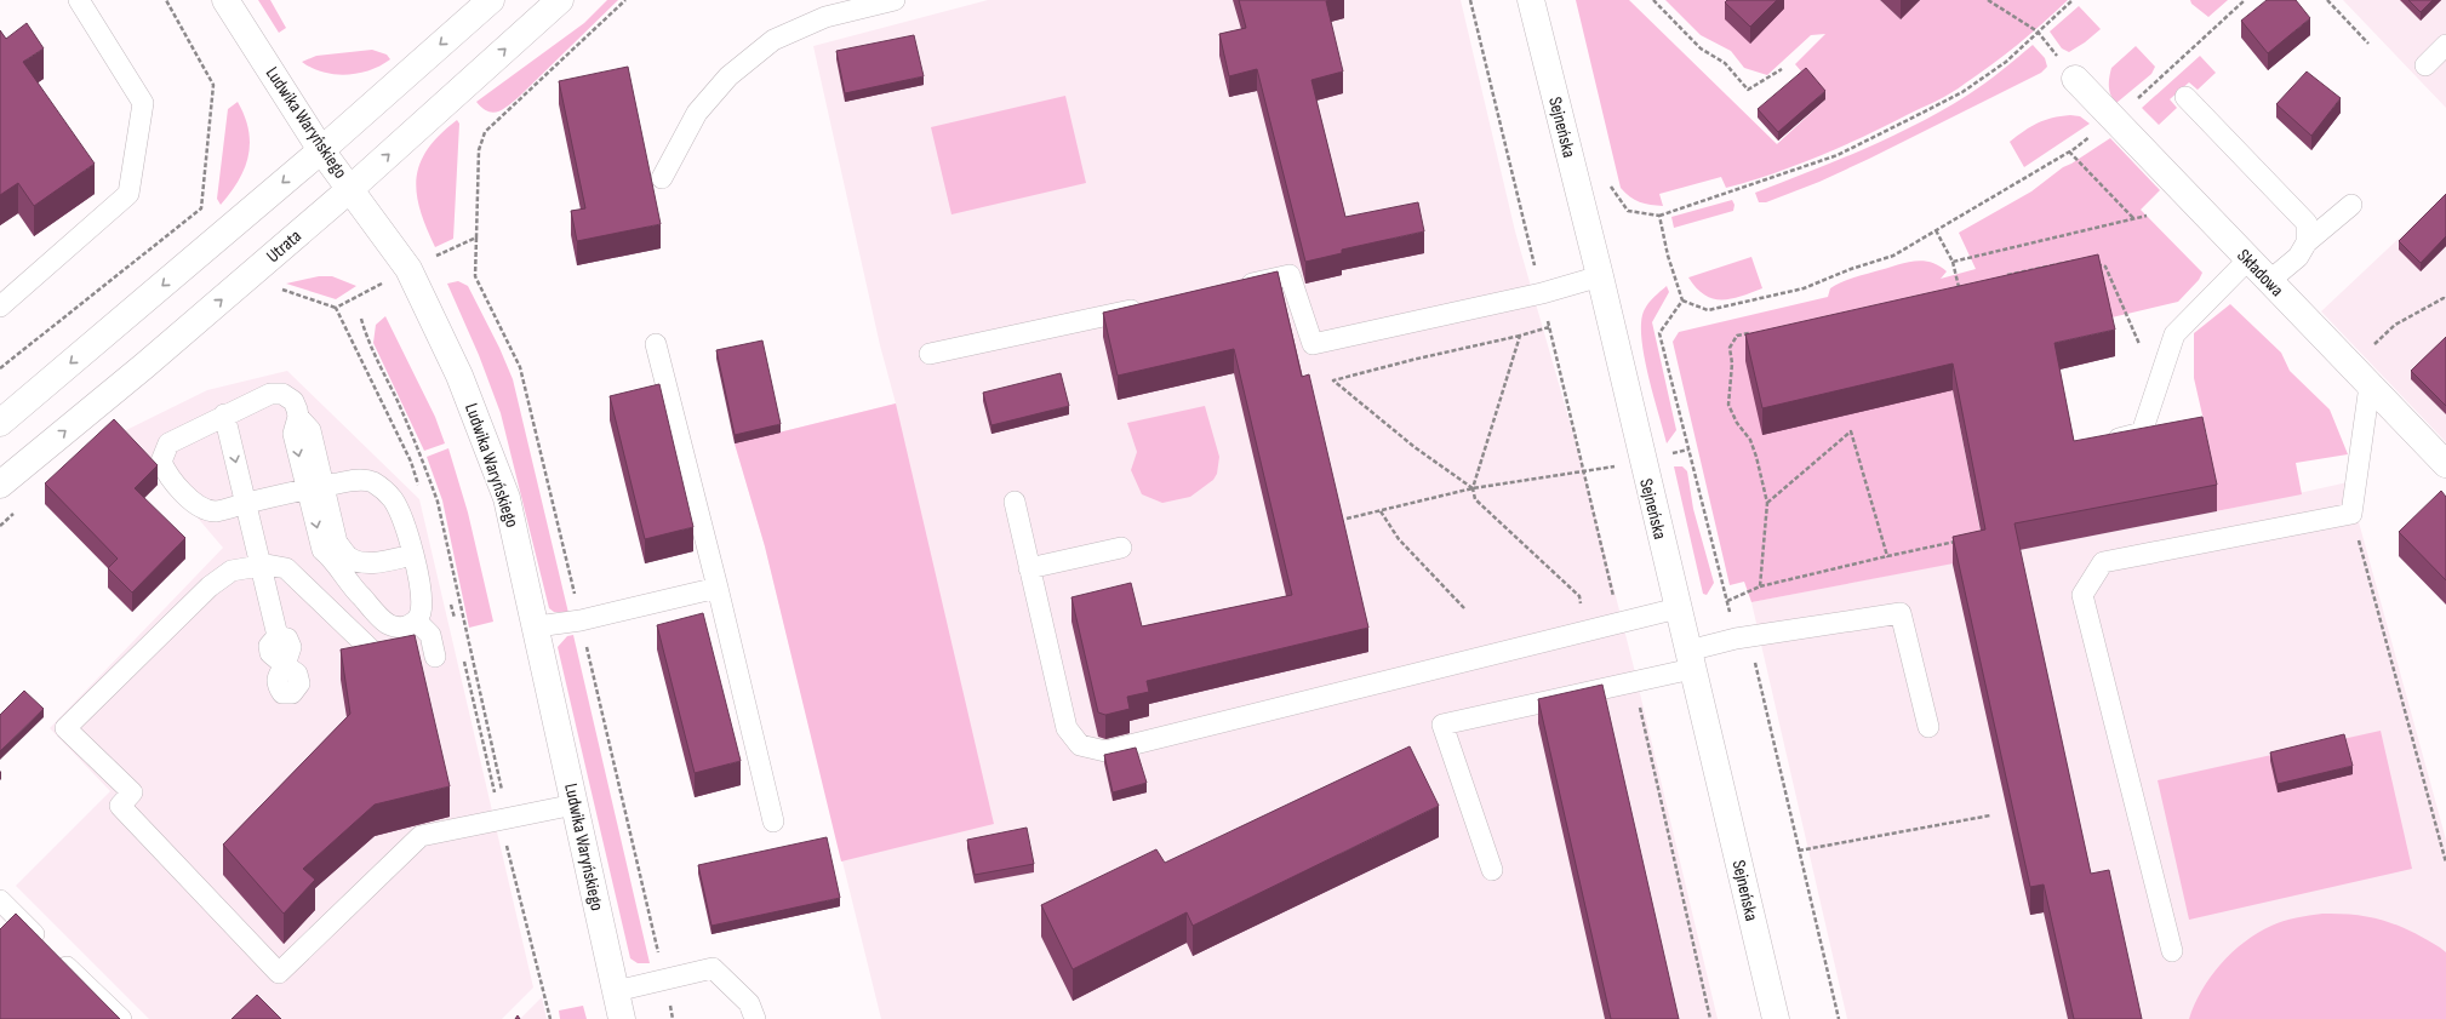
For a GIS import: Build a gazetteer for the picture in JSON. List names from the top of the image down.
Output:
{
  "streets": {
    "street": [
      "Ludwika Waryńskiego",
      "Sejneńska",
      "Utrata",
      "Składowa"
    ]
  },
  "crossings": [
    ["Ludwika Waryńskiego", "Utrata"]
  ]
}
